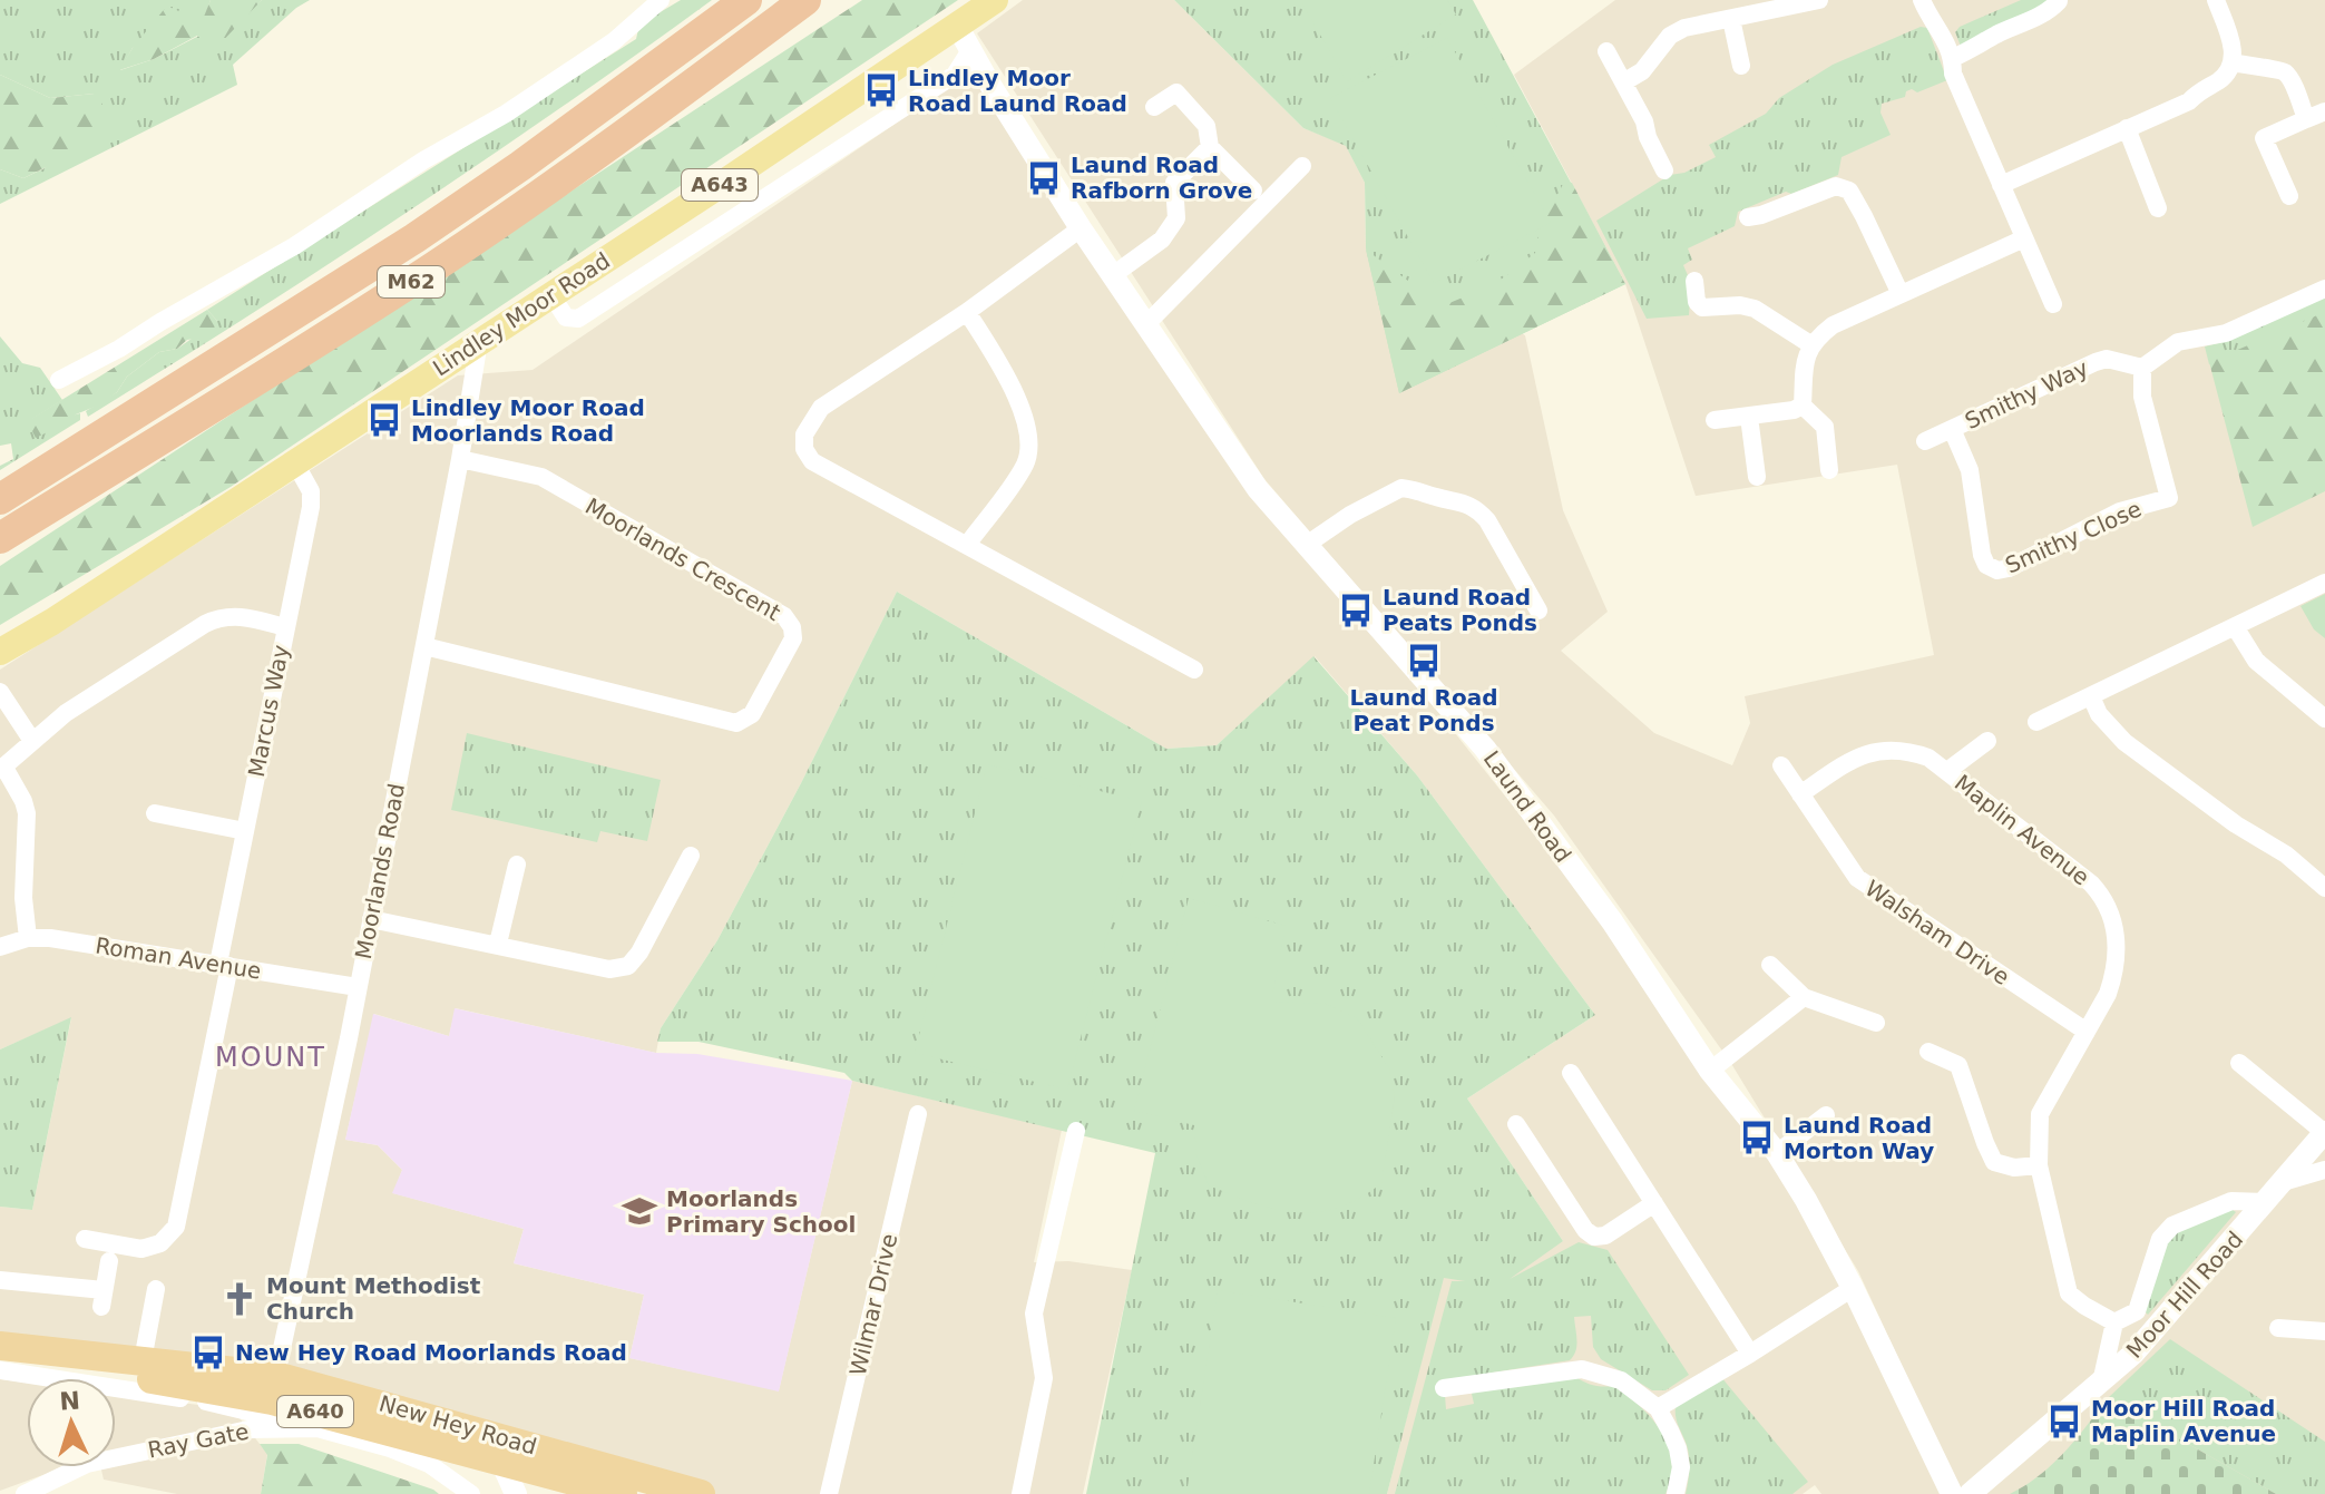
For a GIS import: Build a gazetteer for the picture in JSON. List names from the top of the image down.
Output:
{
  "streets": {
    "highway": ["M62", "A640", "New Hey Road"],
    "main road": ["A643", "Lindley Moor Road"],
    "street": [
      "Smithy Way",
      "Smithy Close",
      "Moorlands Crescent",
      "Marcus Way",
      "Laund Road",
      "Maplin Avenue",
      "Moorlands Road",
      "Walsham Drive",
      "Roman Avenue",
      "Moor Hill Road",
      "Wilmar Drive",
      "Ray Gate"
    ]
  },
  "crossings": [
    ["Lindley Moor Road", "Marcus Way"],
    ["Lindley Moor Road", "Laund Road"],
    ["Lindley Moor Road", "Moorlands Road"],
    ["Smithy Way", "Smithy Close"],
    ["Moorlands Crescent", "Moorlands Road"],
    ["Marcus Way", "Roman Avenue"],
    ["Maplin Avenue", "Walsham Drive"],
    ["Maplin Avenue", "Moor Hill Road"],
    ["Moorlands Road", "Roman Avenue"],
    ["Moorlands Road", "New Hey Road"]
  ],
  "districts": ["MOUNT"],
  "places": {
    "bus stop": [
      "Lindley Moor Road Laund Road",
      "Laund Road Rafborn Grove",
      "Lindley Moor Road Moorlands Road",
      "Laund Road Peats Ponds",
      "Laund Road Peat Ponds",
      "Laund Road Morton Way",
      "New Hey Road Moorlands Road",
      "Moor Hill Road Maplin Avenue"
    ],
    "school or university": ["Moorlands Primary School"],
    "church": ["Mount Methodist Church"]
  },
  "north": "top"
}
